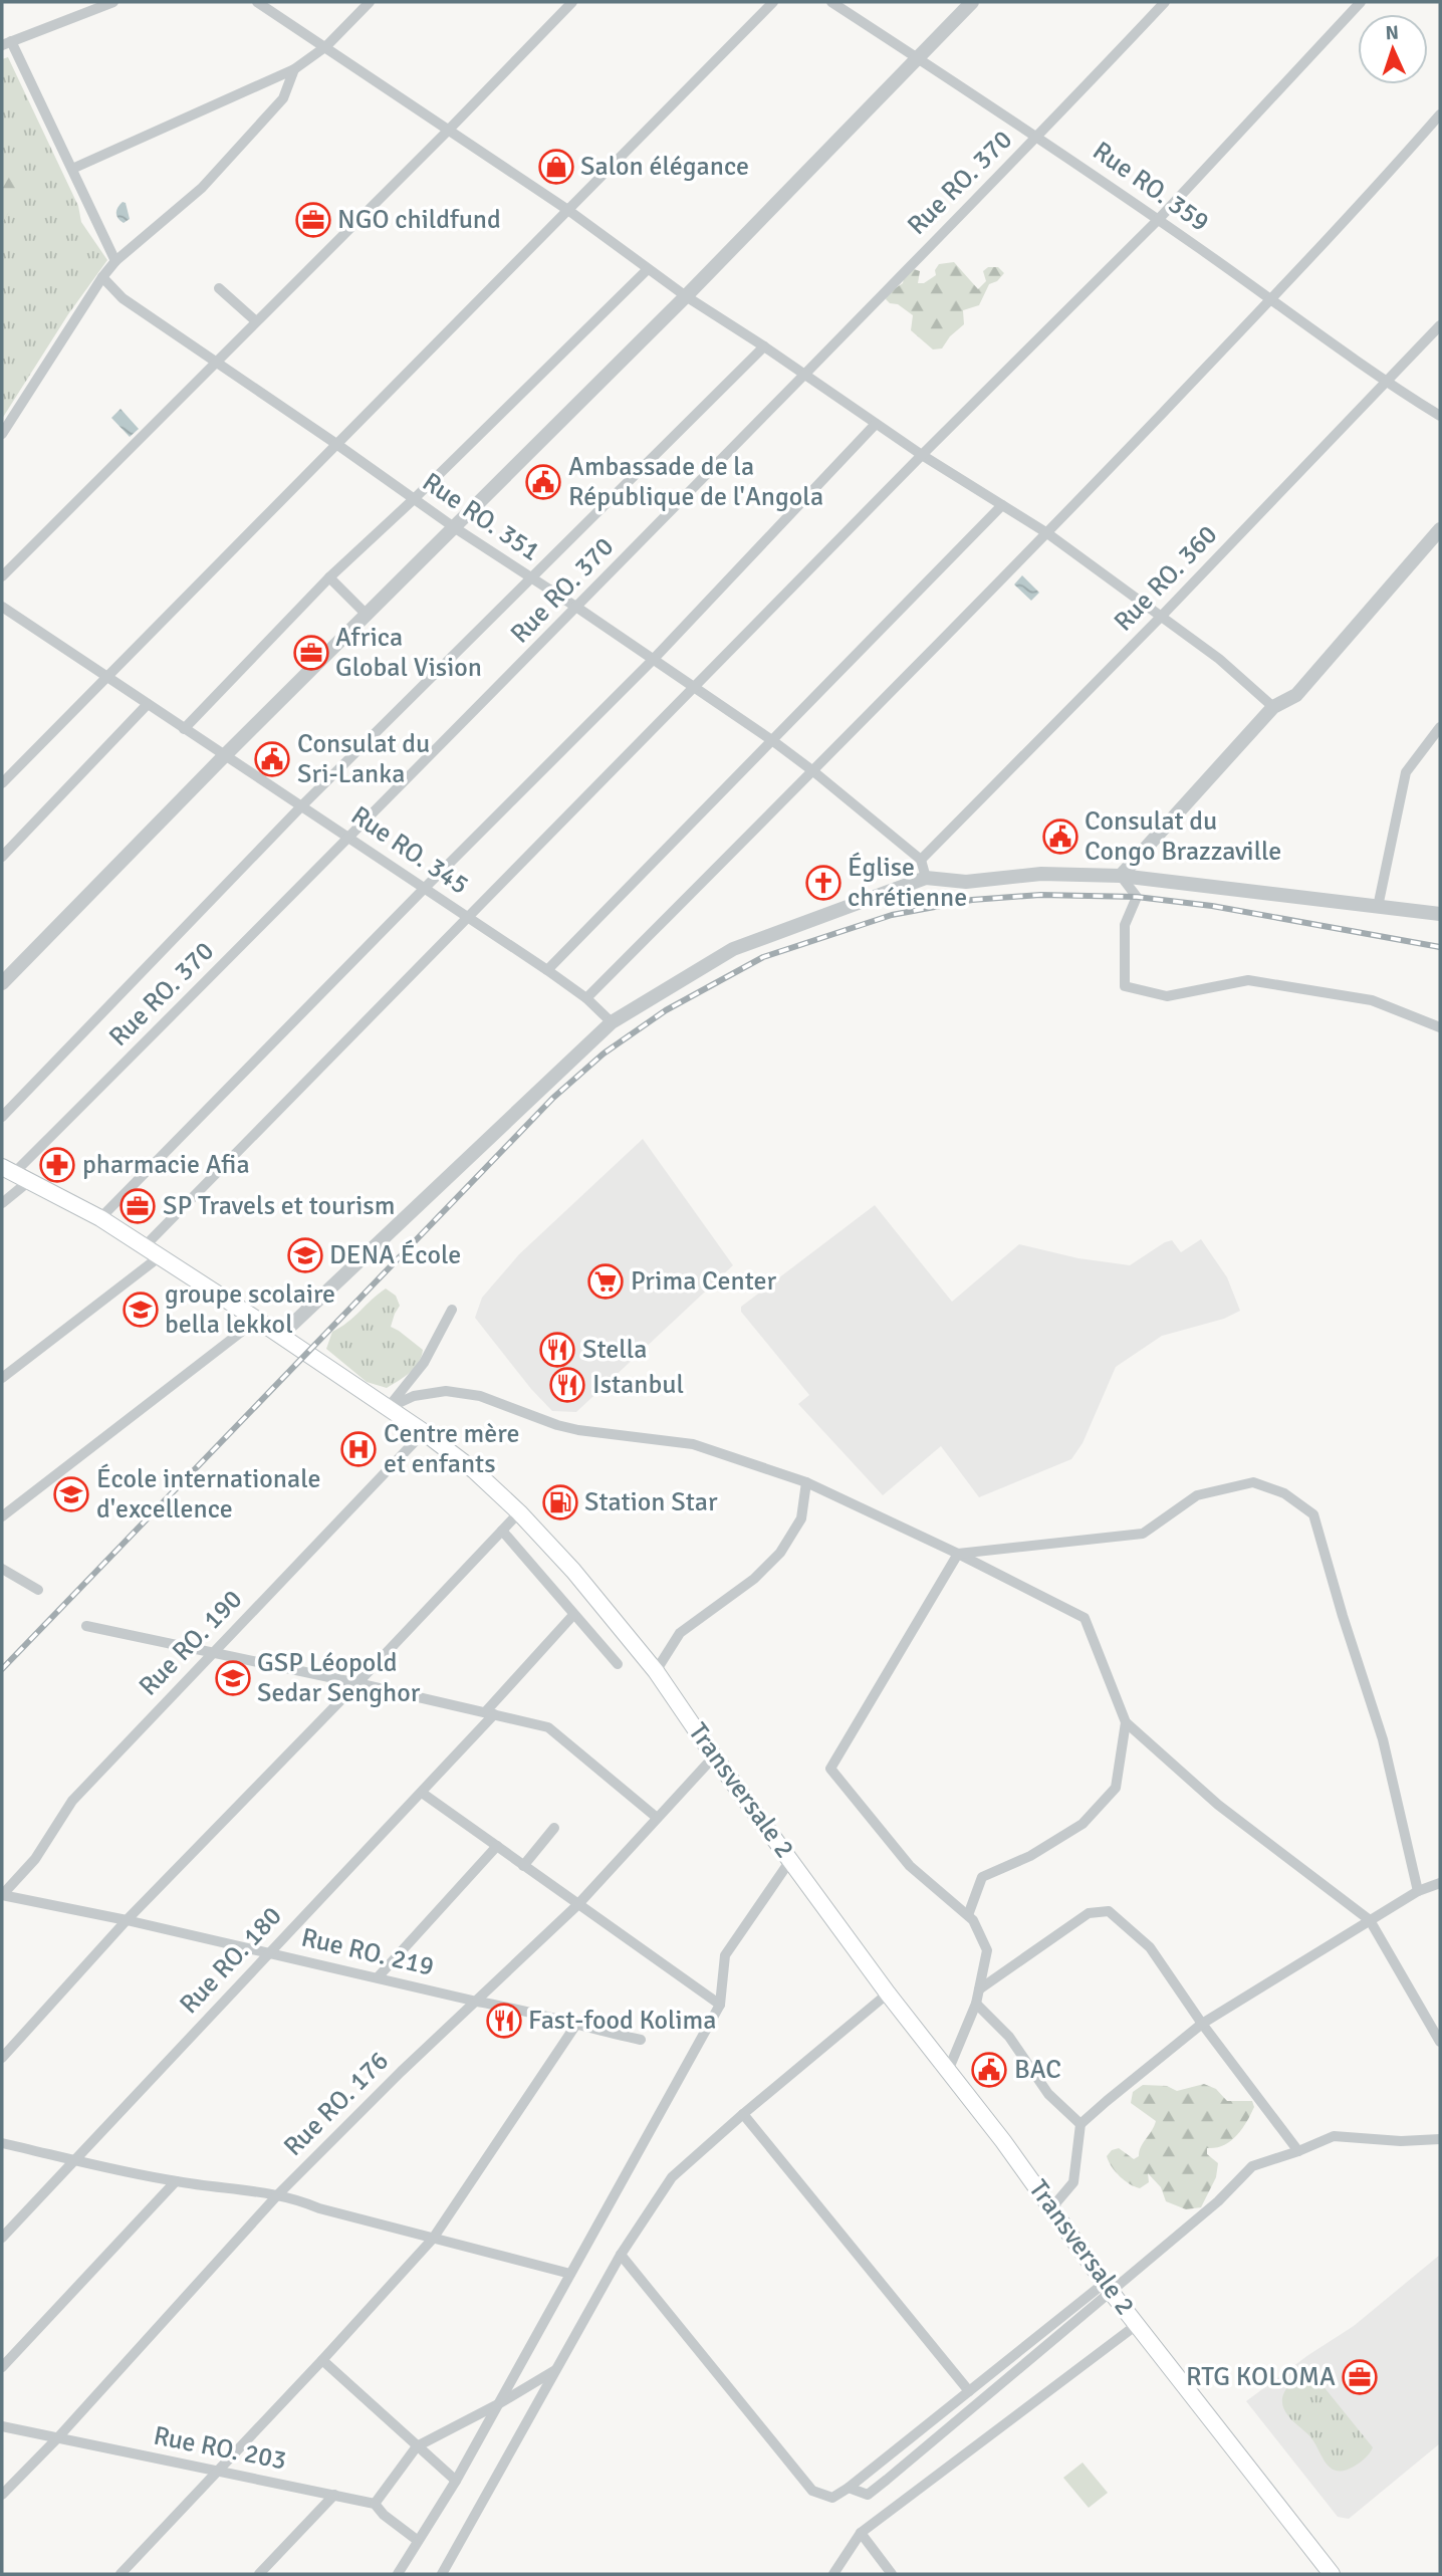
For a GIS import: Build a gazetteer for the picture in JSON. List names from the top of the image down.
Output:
{
  "streets": {
    "main road": ["Transversale 2"],
    "street": [
      "Rue RO. 370",
      "Rue RO. 359",
      "Rue RO. 351",
      "Rue RO. 360",
      "Rue RO. 345",
      "Rue RO. 190",
      "Rue RO. 219",
      "Rue RO. 180",
      "Rue RO. 176",
      "Rue RO. 203"
    ]
  },
  "crossings": [
    ["Rue RO. 370", "Rue RO. 359"],
    ["Rue RO. 370", "Rue RO. 351"],
    ["Rue RO. 370", "Rue RO. 345"],
    ["Rue RO. 370", "Transversale 2"],
    ["Rue RO. 359", "Rue RO. 360"],
    ["Rue RO. 351", "Rue RO. 360"],
    ["Rue RO. 190", "Transversale 2"],
    ["Rue RO. 190", "Rue RO. 219"],
    ["Transversale 2", "Rue RO. 176"],
    ["Rue RO. 219", "Rue RO. 180"],
    ["Rue RO. 219", "Rue RO. 176"],
    ["Rue RO. 176", "Rue RO. 203"]
  ],
  "places": {
    "shop": ["Salon élégance"],
    "office": [
      "NGO childfund",
      "Africa Global Vision",
      "SP Travels et tourism",
      "RTG KOLOMA"
    ],
    "public building": [
      "Ambassade de la République de l'Angola",
      "Consulat du Sri-Lanka",
      "Consulat du Congo Brazzaville",
      "BAC"
    ],
    "church": ["Église chrétienne"],
    "pharmacy": ["pharmacie Afia"],
    "school or university": [
      "DENA École",
      "groupe scolaire bella lekkol",
      "École internationale d'excellence",
      "GSP Léopold Sedar Senghor"
    ],
    "supermarket": ["Prima Center"],
    "restaurant": ["Stella", "Istanbul", "Fast-food Kolima"],
    "hospital": ["Centre mère et enfants"],
    "fuel station": ["Station Star"]
  },
  "north": "top"
}
